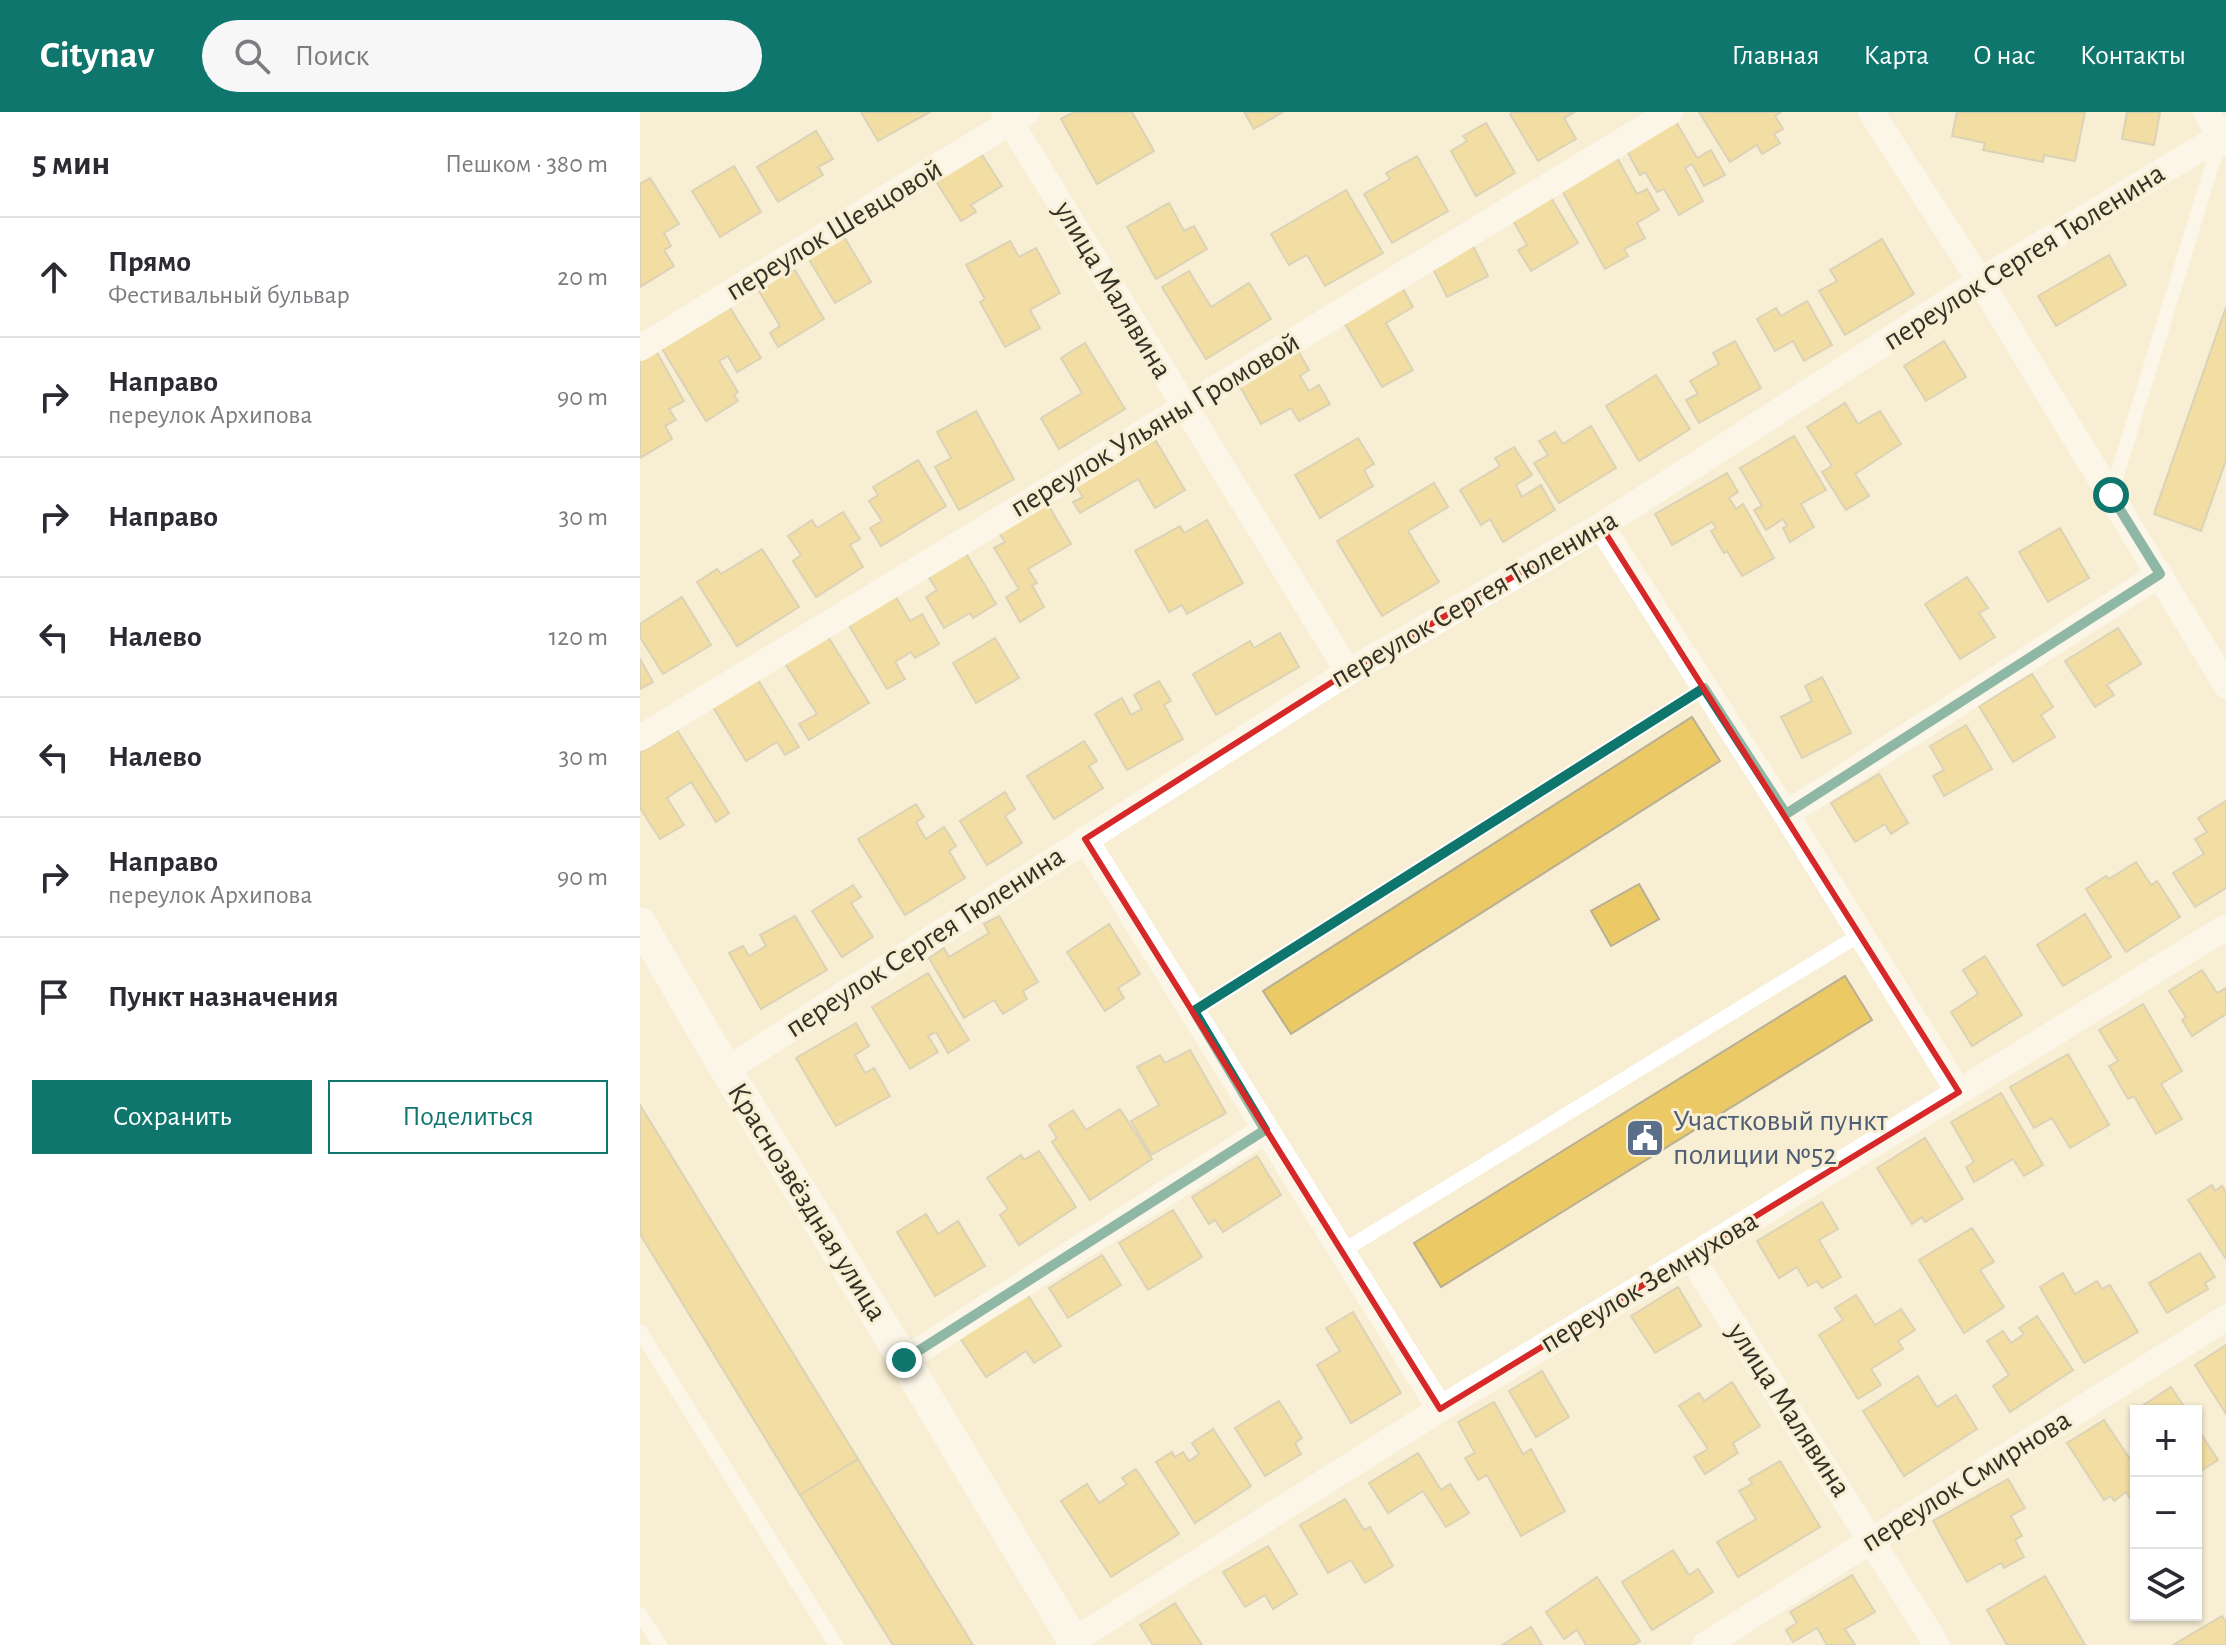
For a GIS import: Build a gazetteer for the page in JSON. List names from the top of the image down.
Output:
{
  "streets": {
    "street": [
      "переулок Шевцовой",
      "переулок Сергея Тюленина",
      "улица Малявина",
      "переулок Ульяны Громовой",
      "Краснозвёздная улица",
      "переулок Земнухова",
      "переулок Смирнова"
    ]
  },
  "crossings": [
    ["переулок Шевцовой", "улица Малявина"],
    ["переулок Сергея Тюленина", "улица Малявина"],
    ["переулок Сергея Тюленина", "Краснозвёздная улица"],
    ["улица Малявина", "переулок Ульяны Громовой"],
    ["улица Малявина", "переулок Земнухова"],
    ["улица Малявина", "переулок Смирнова"],
    ["Краснозвёздная улица", "переулок Земнухова"]
  ],
  "places": {
    "public building": ["Участковый пункт полиции №52"]
  },
  "page": {
    "header": "Citynav",
    "search": "Поиск",
    "nav": [
      "Главная",
      "Карта",
      "О нас",
      "Контакты"
    ],
    "heading": ["5 мин", "Пешком · 380 m"],
    "list": [
      ["Прямо", "Фестивальный бульвар", "20 m"],
      ["Направо", "переулок Архипова", "90 m"],
      ["Направо", "30 m"],
      ["Налево", "120 m"],
      ["Налево", "30 m"],
      ["Направо", "переулок Архипова", "90 m"],
      "Пункт назначения"
    ],
    "buttons": ["Сохранить", "Поделиться"],
    "map_buttons": ["+", "−"]
  }
}
